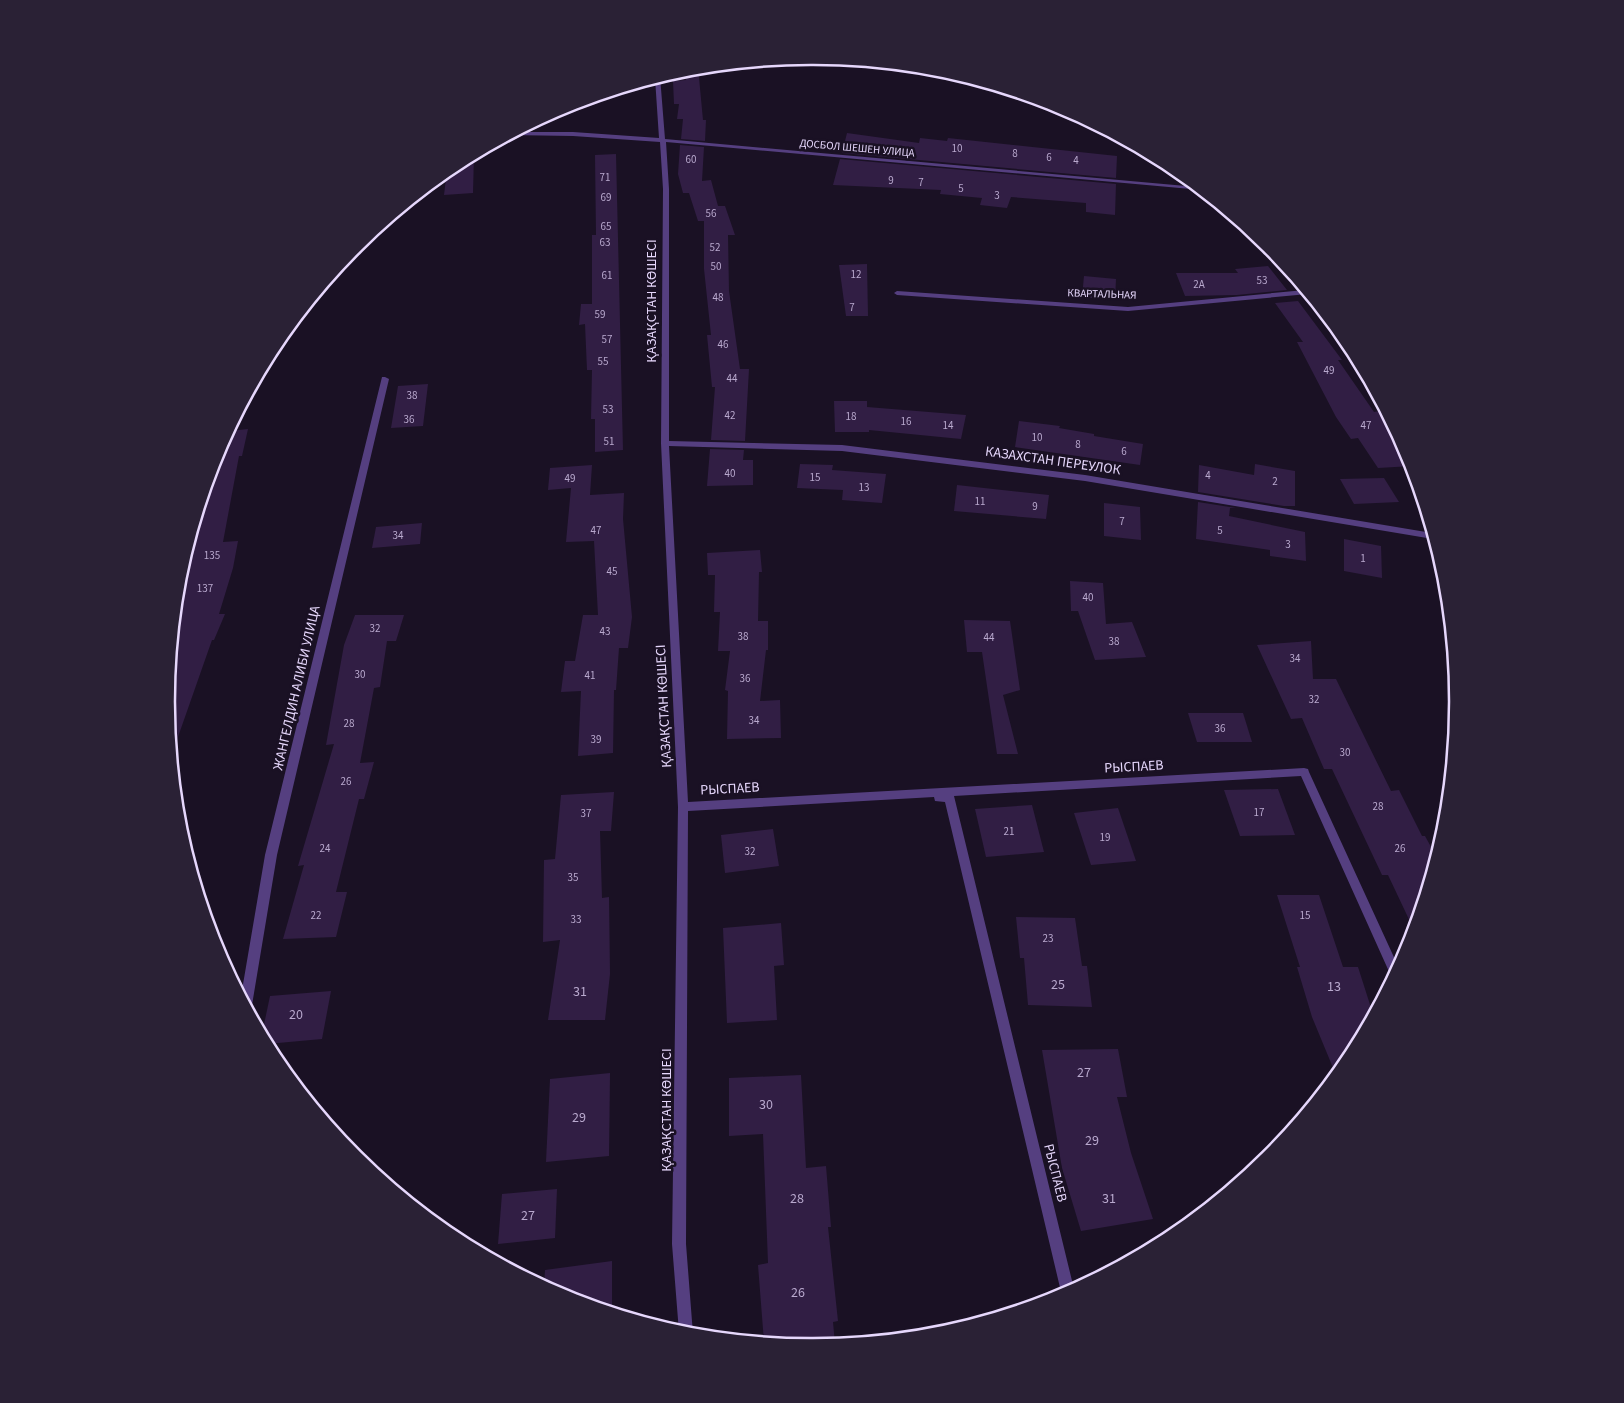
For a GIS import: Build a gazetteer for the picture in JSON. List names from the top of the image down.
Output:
{
  "streets": {
    "street": [
      "ДОСБОЛ ШЕШЕН УЛИЦА",
      "КВАРТАЛЬНАЯ",
      "ҚАЗАҚСТАН КӨШЕСІ",
      "КАЗАХСТАН ПЕРЕУЛОК",
      "ЖАНГЕЛДИН АЛИБИ УЛИЦА",
      "РЫСПАЕВ"
    ]
  },
  "crossings": [
    ["ДОСБОЛ ШЕШЕН УЛИЦА", "ҚАЗАҚСТАН КӨШЕСІ"],
    ["ҚАЗАҚСТАН КӨШЕСІ", "КАЗАХСТАН ПЕРЕУЛОК"],
    ["ҚАЗАҚСТАН КӨШЕСІ", "РЫСПАЕВ"]
  ],
  "house_numbers": [
    "10",
    "8",
    "6",
    "60",
    "4",
    "71",
    "9",
    "7",
    "5",
    "3",
    "69",
    "56",
    "65",
    "63",
    "52",
    "50",
    "12",
    "61",
    "53",
    "2А",
    "48",
    "7",
    "59",
    "57",
    "46",
    "55",
    "49",
    "44",
    "38",
    "53",
    "42",
    "18",
    "36",
    "16",
    "14",
    "47",
    "10",
    "51",
    "8",
    "6",
    "40",
    "4",
    "15",
    "49",
    "2",
    "13",
    "11",
    "9",
    "7",
    "47",
    "5",
    "34",
    "3",
    "135",
    "1",
    "45",
    "137",
    "40",
    "32",
    "43",
    "38",
    "44",
    "38",
    "34",
    "30",
    "41",
    "36",
    "32",
    "34",
    "28",
    "36",
    "39",
    "30",
    "26",
    "28",
    "17",
    "37",
    "21",
    "19",
    "24",
    "26",
    "32",
    "35",
    "22",
    "15",
    "33",
    "23",
    "25",
    "13",
    "31",
    "20",
    "27",
    "30",
    "29",
    "29",
    "28",
    "31",
    "27",
    "26"
  ]
}
